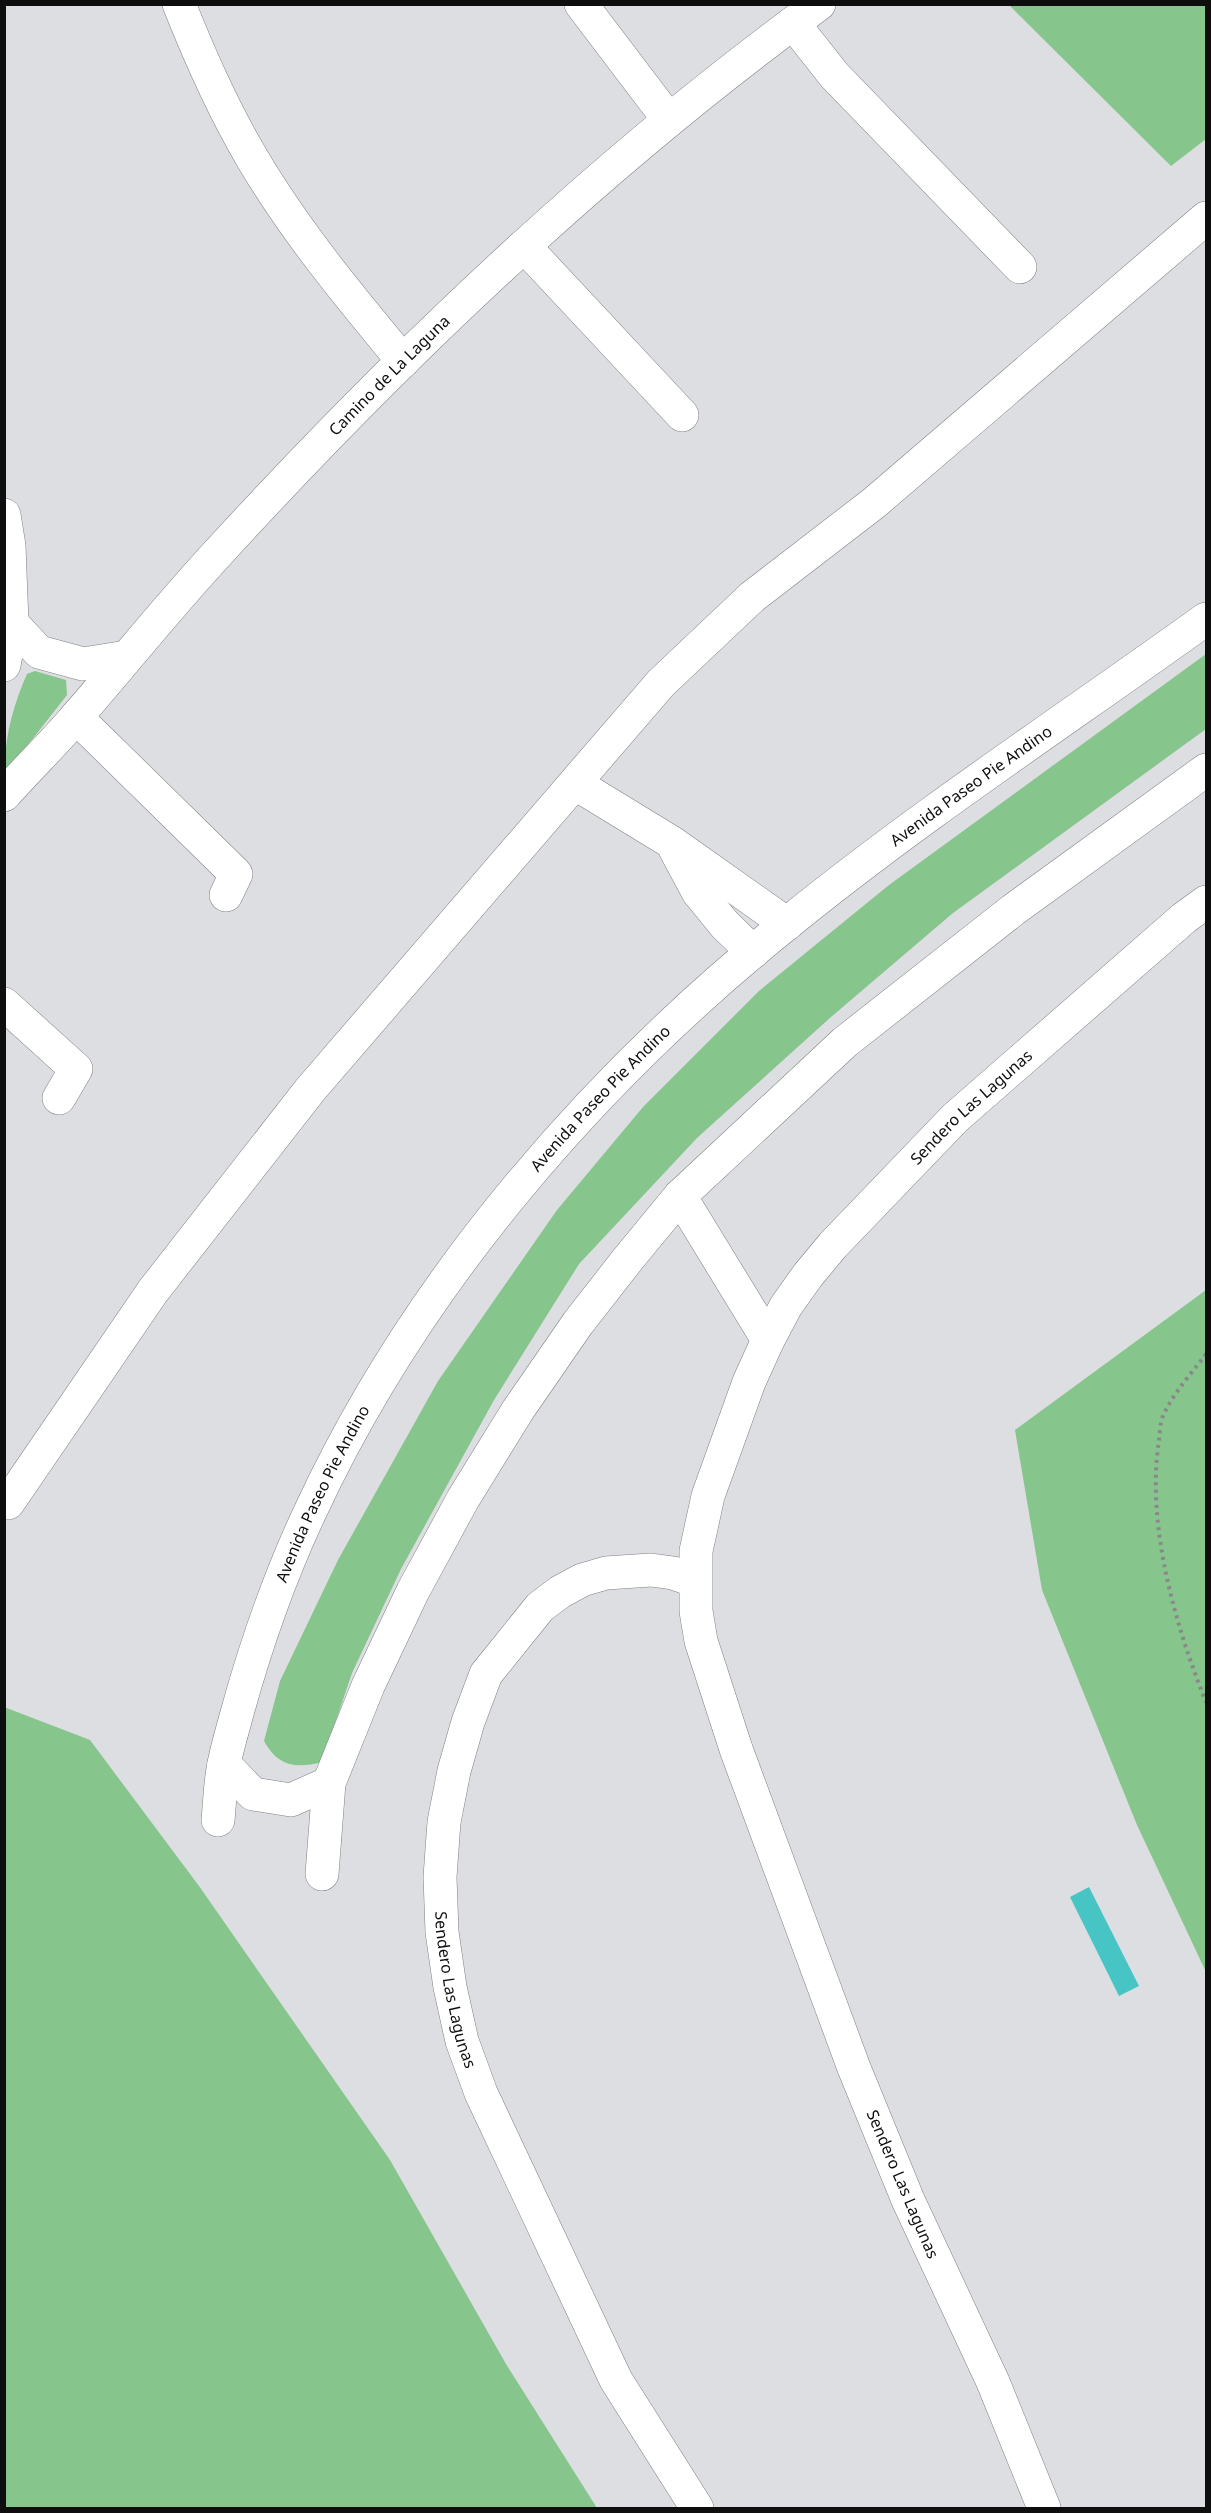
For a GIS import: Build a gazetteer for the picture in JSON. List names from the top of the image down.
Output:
{
  "streets": {
    "street": ["Camino de La Laguna", "Avenida Paseo Pie Andino", "Sendero Las Lagunas"]
  }
}
